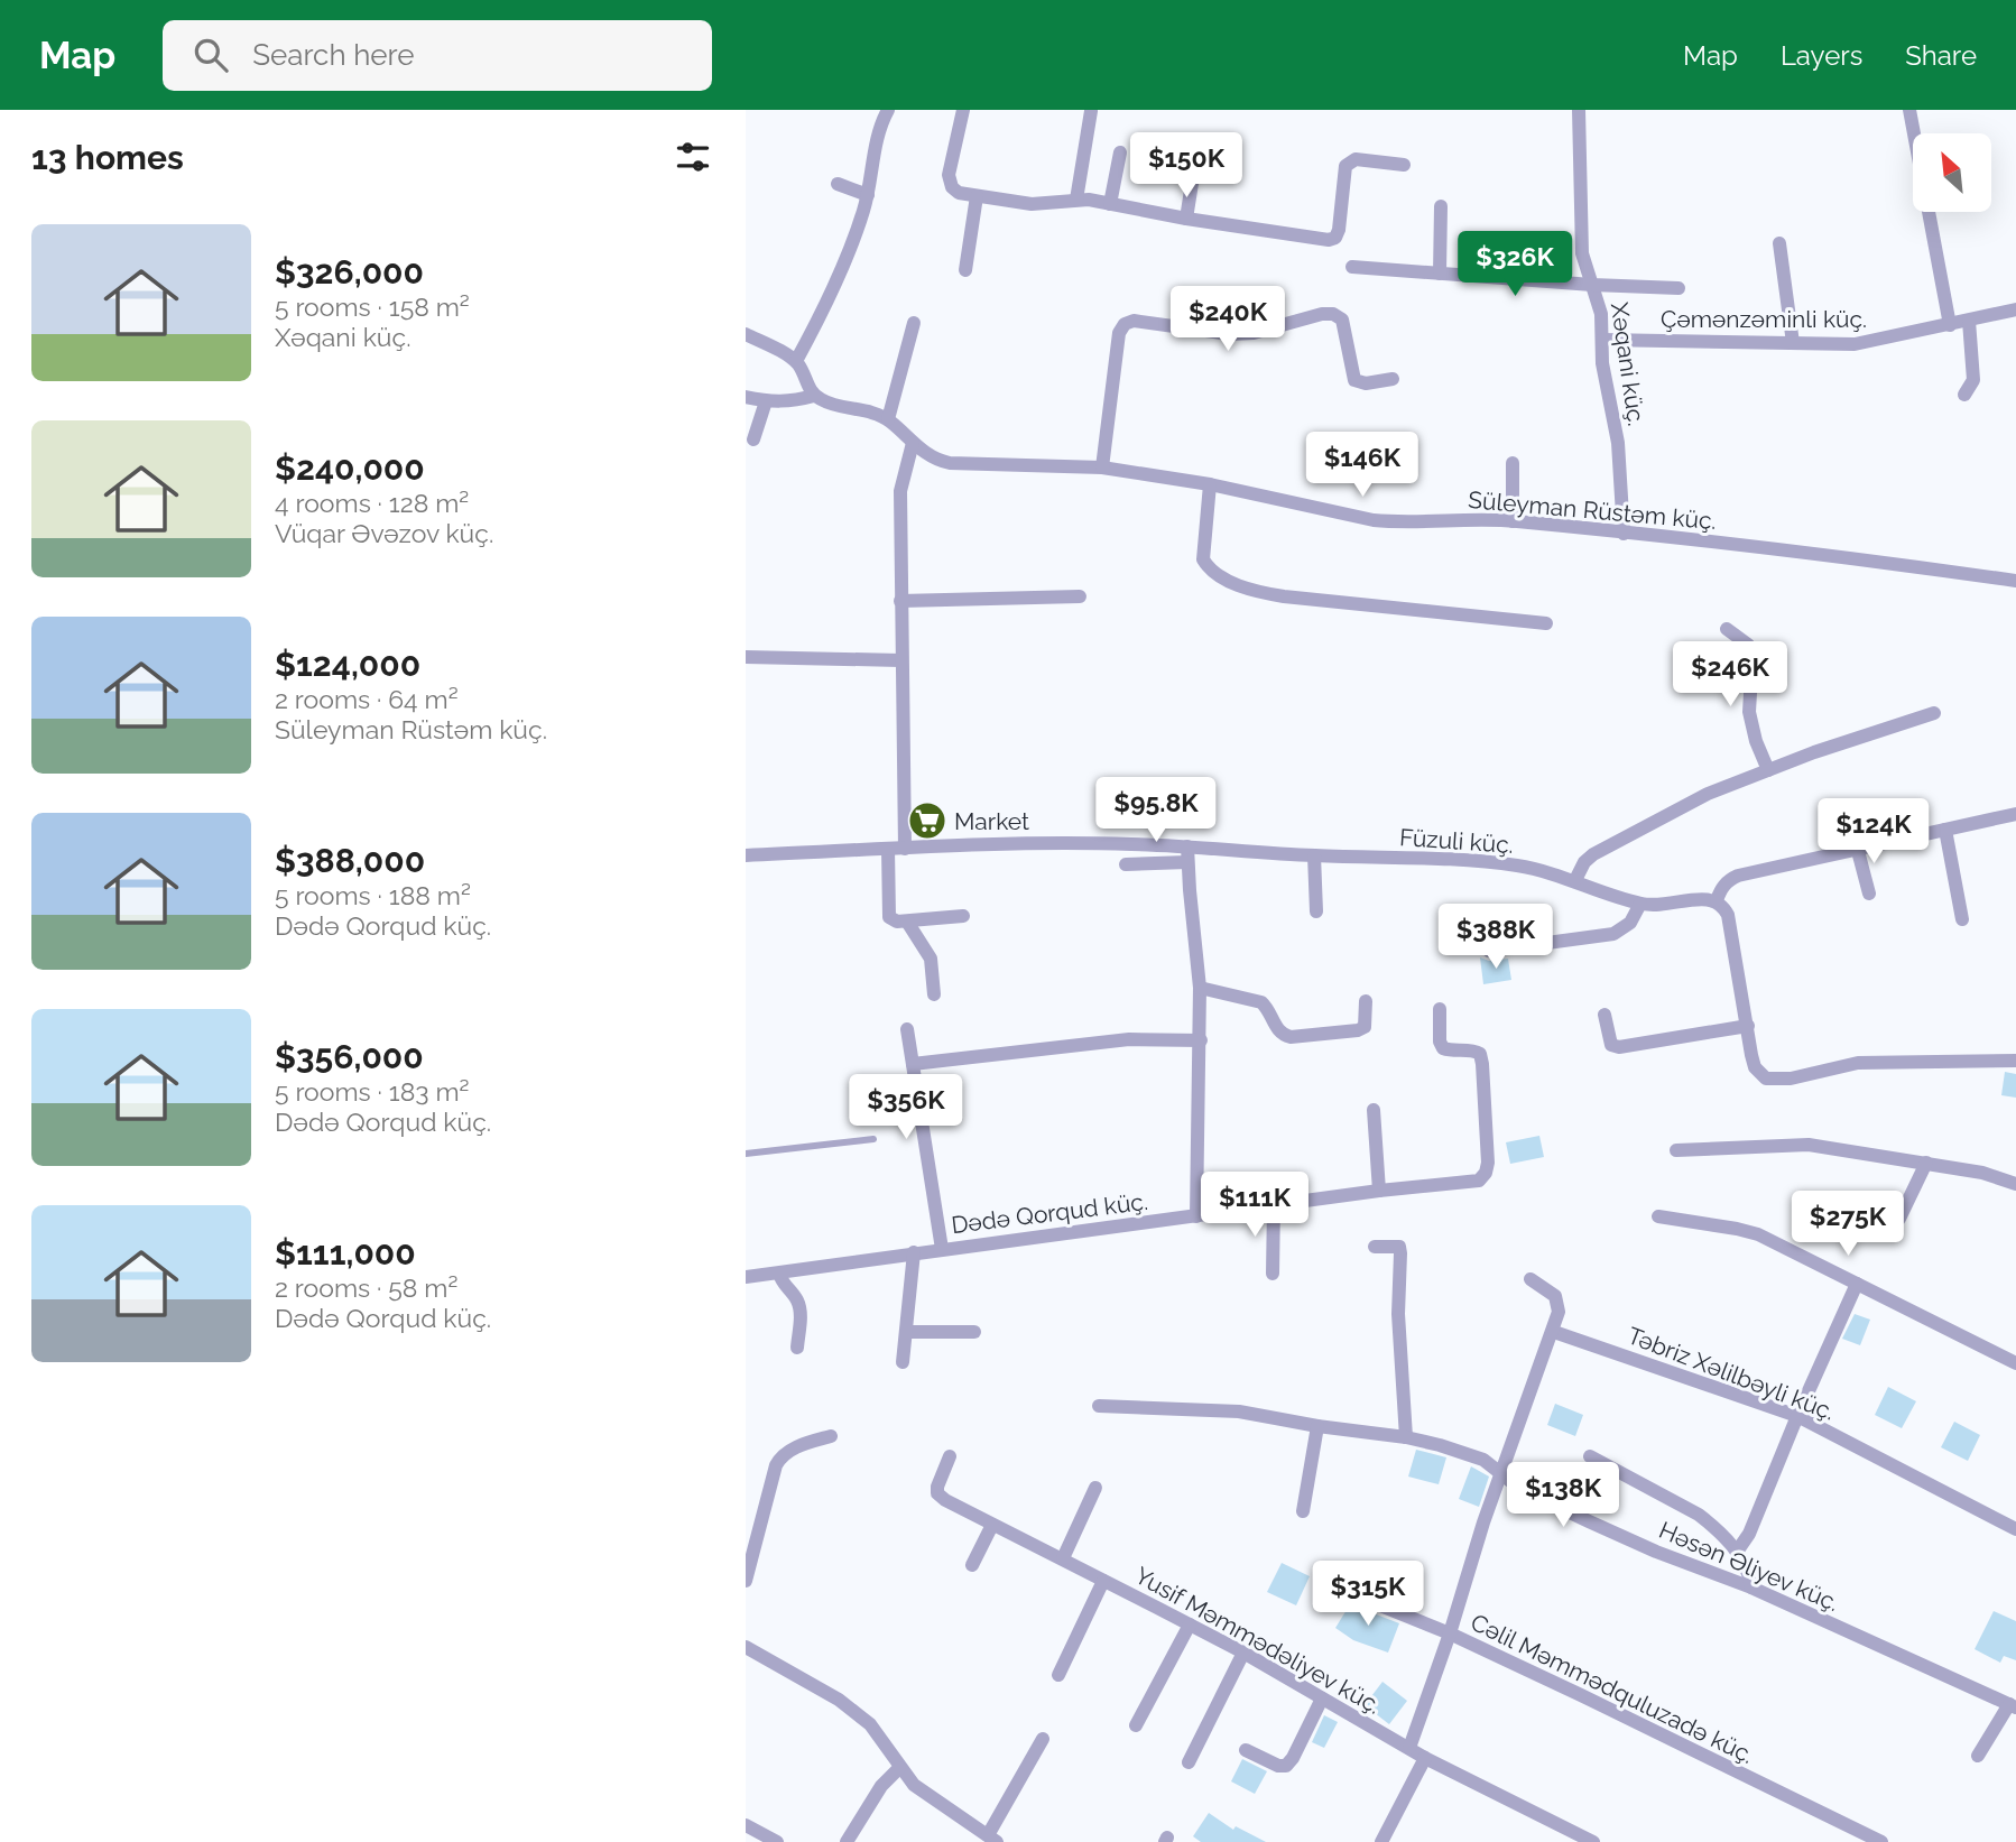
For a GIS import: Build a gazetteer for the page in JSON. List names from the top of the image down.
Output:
{
  "streets": {
    "street": [
      "Çəmənzəminli küç.",
      "Xəqani küç.",
      "Süleyman Rüstəm küç.",
      "Füzuli küç.",
      "Dədə Qorqud küç.",
      "Təbriz Xəlilbəyli küç.",
      "Həsən Əliyev küç.",
      "Yusif Məmmədəliyev küç.",
      "Cəlil Məmmədquluzadə küç."
    ]
  },
  "crossings": [
    ["Çəmənzəminli küç.", "Xəqani küç."],
    ["Xəqani küç.", "Süleyman Rüstəm küç."]
  ],
  "places": {
    "supermarket": ["Market"]
  },
  "north": "top left",
  "page": {
    "header": "Map",
    "search": "Search here",
    "nav": ["Map", "Layers", "Share"],
    "heading": "13 homes",
    "price": [
      "$150K",
      "$326K",
      "$240K",
      "$146K",
      "$246K",
      "$95.8K",
      "$124K",
      "$388K",
      "$356K",
      "$111K",
      "$275K",
      "$138K",
      "$315K"
    ],
    "list": [
      {
        "name": "$326,000",
        "note": "5 rooms · 158 m² · Xəqani küç."
      },
      {
        "name": "$240,000",
        "note": "4 rooms · 128 m² · Vüqar Əvəzov küç."
      },
      {
        "name": "$124,000",
        "note": "2 rooms · 64 m² · Süleyman Rüstəm küç."
      },
      {
        "name": "$388,000",
        "note": "5 rooms · 188 m² · Dədə Qorqud küç."
      },
      {
        "name": "$356,000",
        "note": "5 rooms · 183 m² · Dədə Qorqud küç."
      },
      {
        "name": "$111,000",
        "note": "2 rooms · 58 m² · Dədə Qorqud küç."
      }
    ]
  }
}
